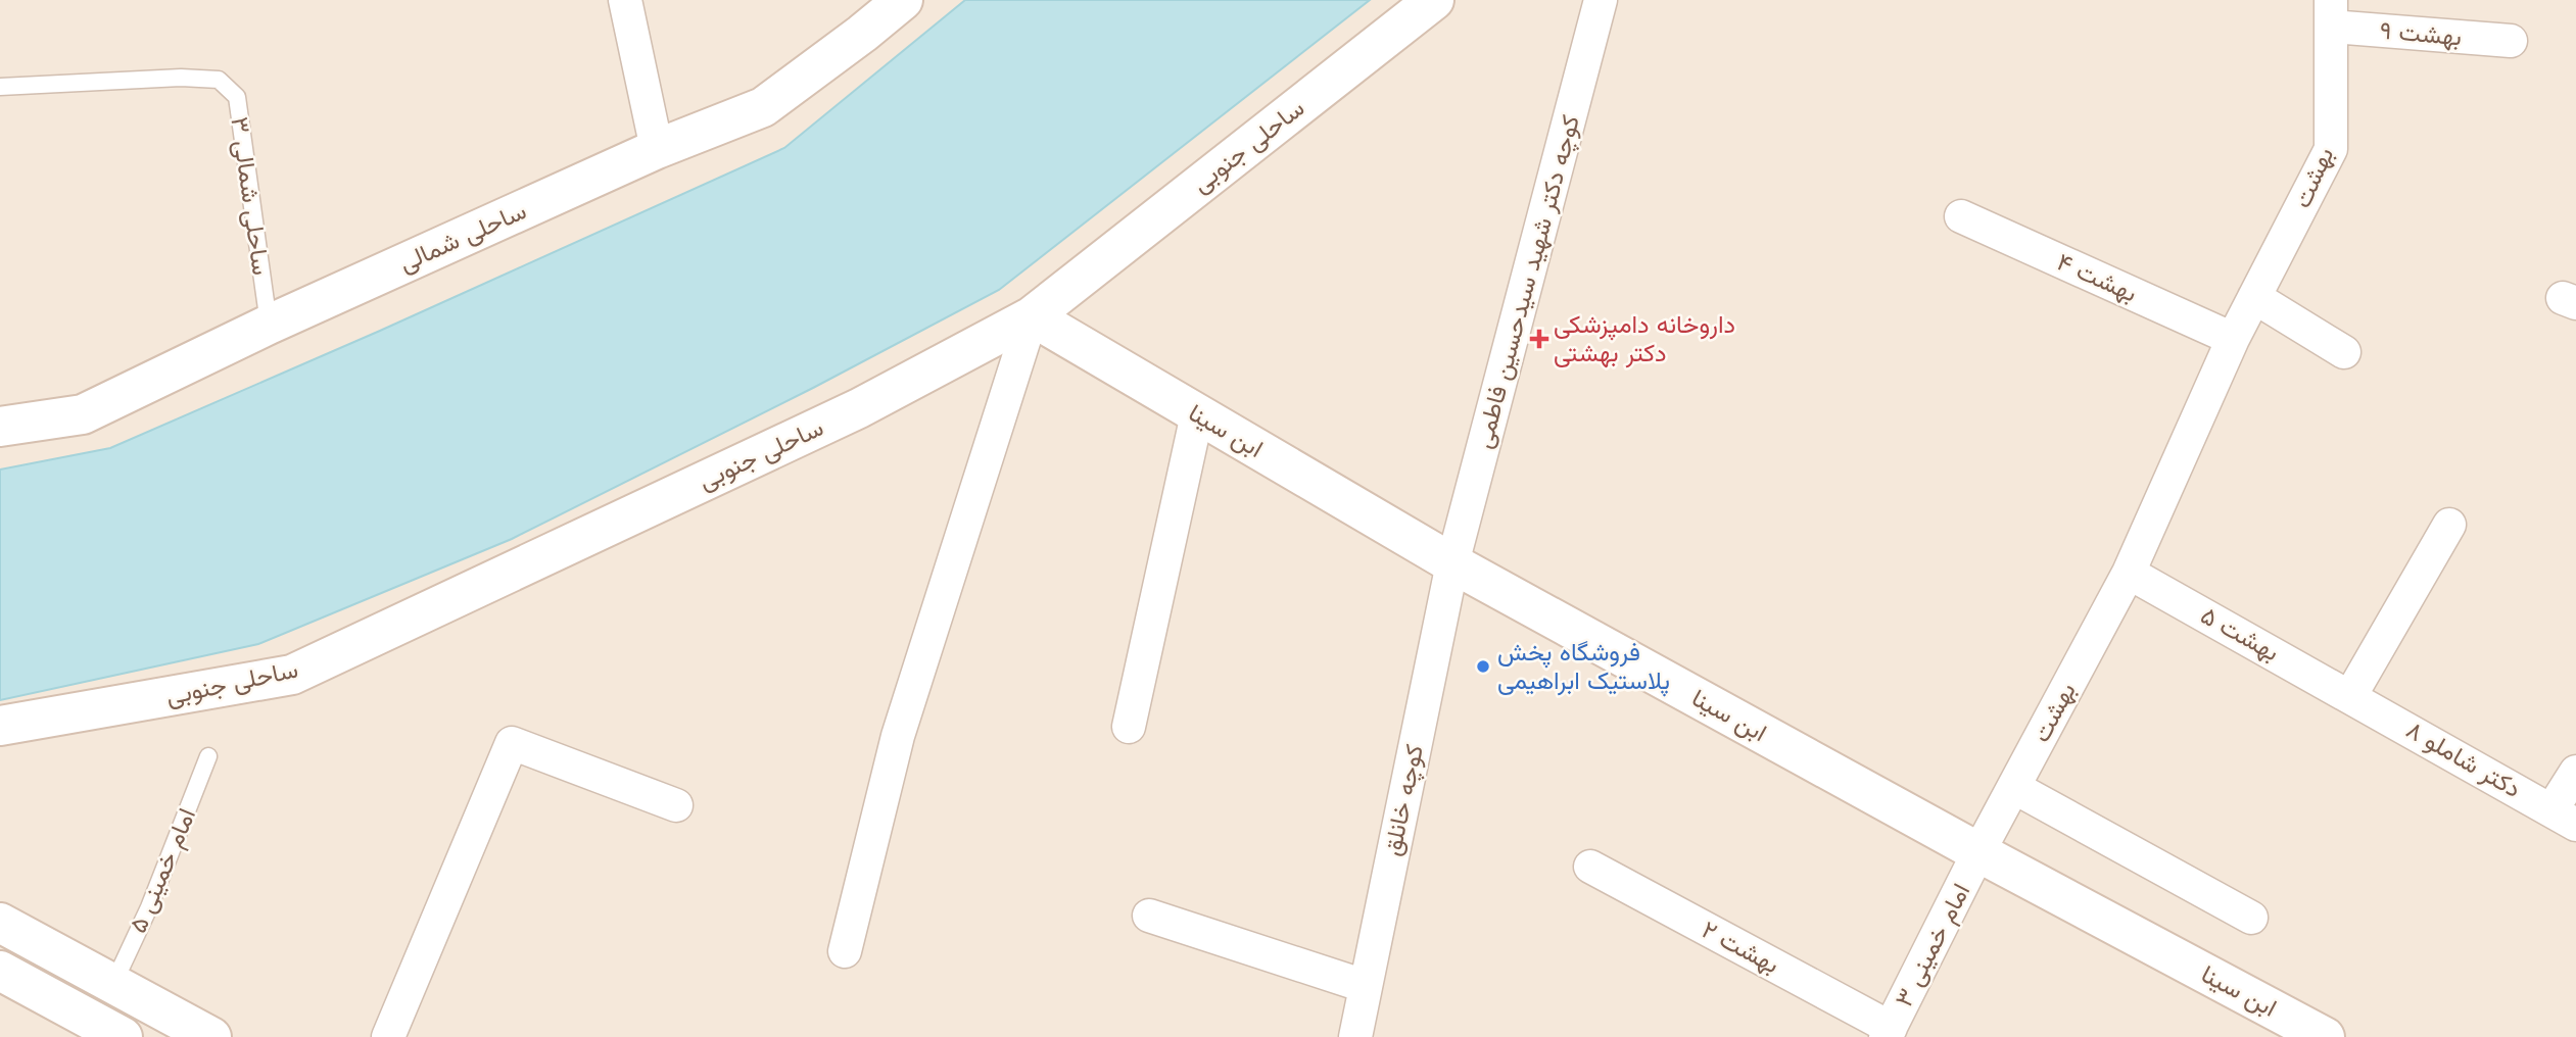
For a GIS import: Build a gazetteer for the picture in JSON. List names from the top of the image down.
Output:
{
  "streets": {
    "street": [
      "بهشت ۹",
      "ساحلی جنوبی",
      "بهشت",
      "ساحلی شمالی",
      "بهشت ۴",
      "کوچه دکتر شهید سیدحسین فاطمی",
      "ابن سینا",
      "بهشت ۵",
      "دکتر شاملو ۸",
      "کوچه خانلق",
      "امام خمینی ۳",
      "بهشت ۲"
    ],
    "lane": ["ساحلی شمالی ۳", "امام خمینی ۵"]
  },
  "crossings": [
    ["بهشت ۹", "بهشت"],
    ["ساحلی جنوبی", "ابن سینا"],
    ["بهشت", "بهشت ۴"],
    ["بهشت", "ابن سینا"],
    ["بهشت", "بهشت ۵"],
    ["بهشت", "امام خمینی ۳"],
    ["ساحلی شمالی ۳", "ساحلی شمالی"],
    ["کوچه دکتر شهید سیدحسین فاطمی", "ابن سینا"],
    ["کوچه دکتر شهید سیدحسین فاطمی", "کوچه خانلق"],
    ["ابن سینا", "کوچه خانلق"],
    ["ابن سینا", "امام خمینی ۳"],
    ["بهشت ۵", "دکتر شاملو ۸"],
    ["امام خمینی ۳", "بهشت ۲"]
  ],
  "places": {
    "health": ["داروخانه دامپزشکی دکتر بهشتی"],
    "other": ["فروشگاه پخش پلاستیک ابراهیمی"]
  }
}
